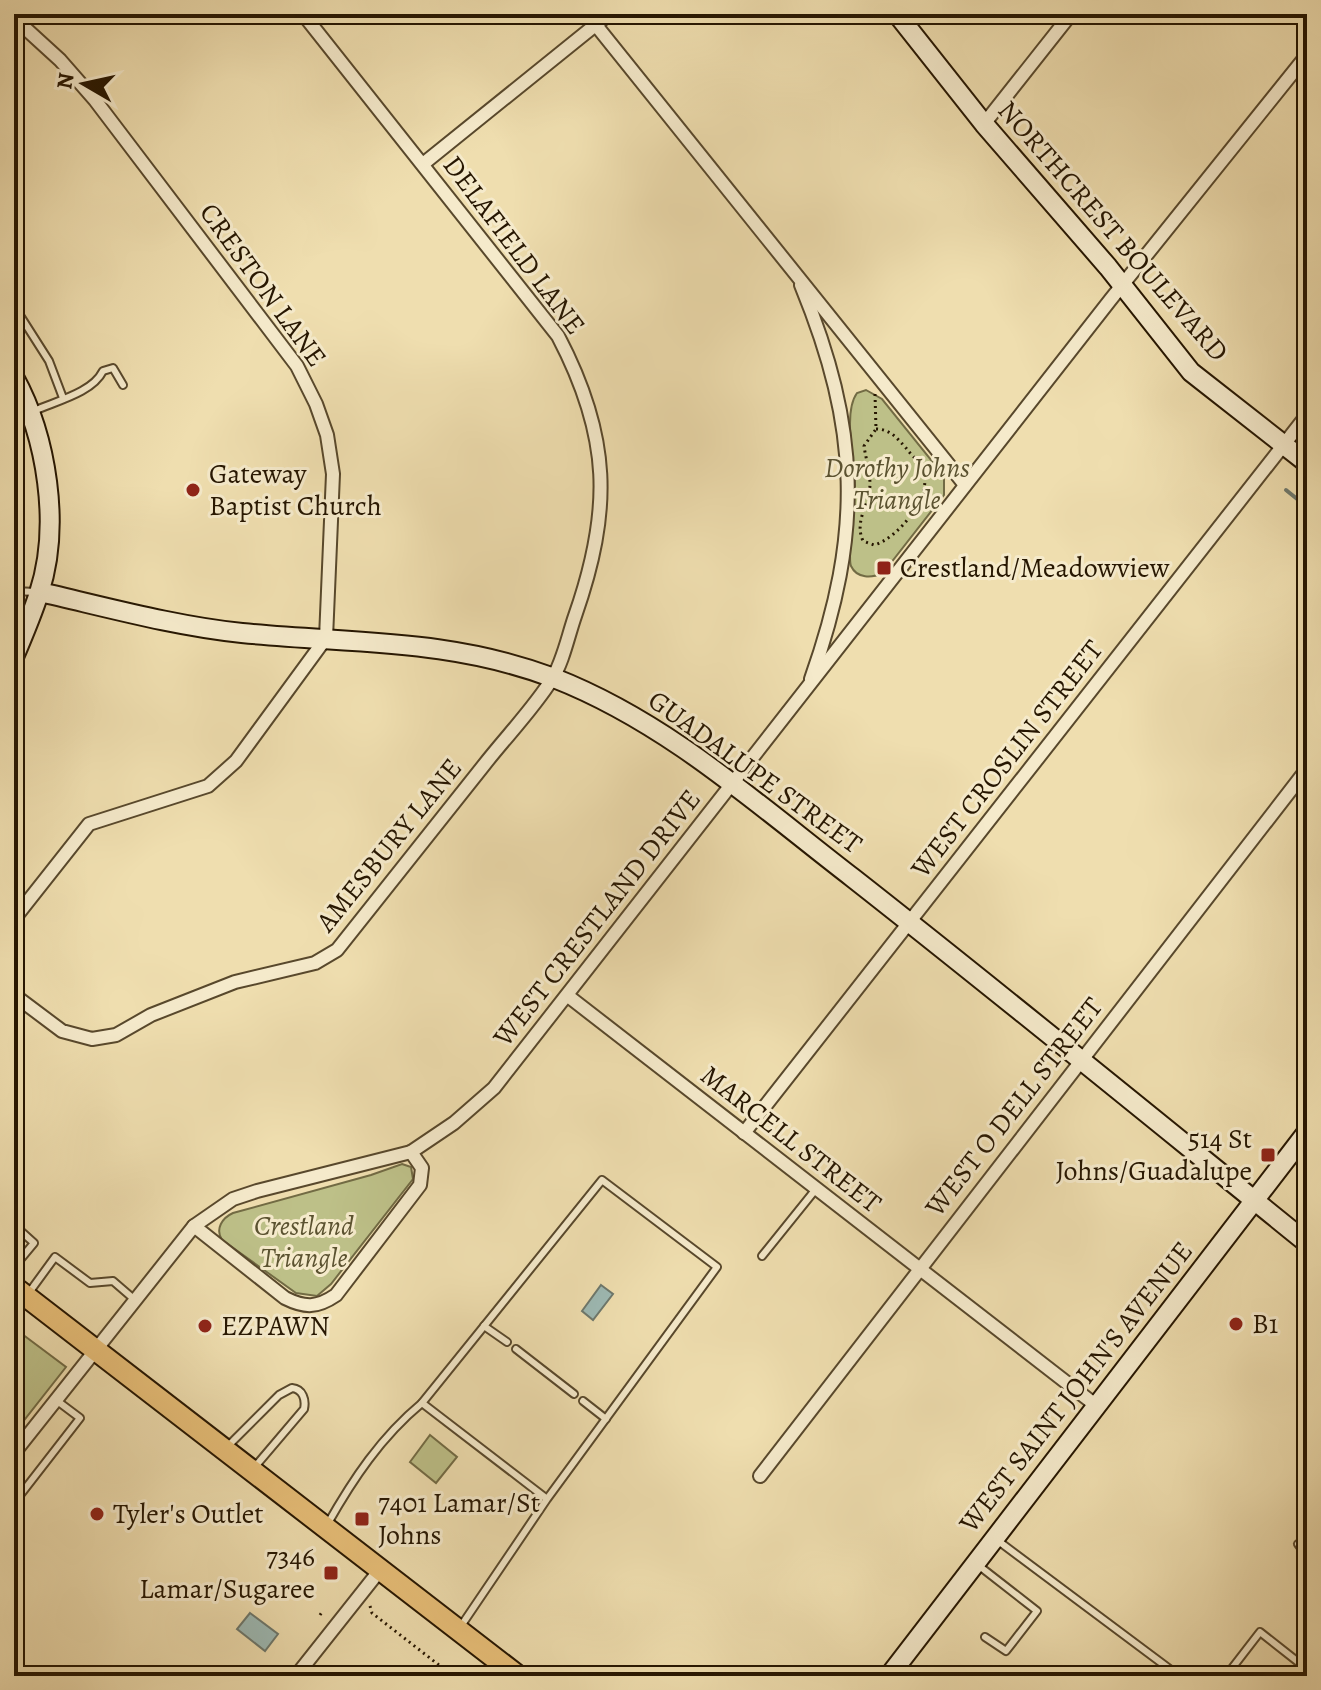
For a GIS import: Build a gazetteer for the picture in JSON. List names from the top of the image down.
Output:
{
  "streets": {
    "street": [
      "NORTHCREST BOULEVARD",
      "DELAFIELD LANE",
      "CRESTON LANE",
      "WEST CROSLIN STREET",
      "GUADALUPE STREET",
      "AMESBURY LANE",
      "WEST CRESTLAND DRIVE",
      "WEST O DELL STREET",
      "MARCELL STREET",
      "WEST SAINT JOHN'S AVENUE"
    ]
  },
  "crossings": [
    ["NORTHCREST BOULEVARD", "WEST CROSLIN STREET"],
    ["NORTHCREST BOULEVARD", "WEST CRESTLAND DRIVE"],
    ["DELAFIELD LANE", "GUADALUPE STREET"],
    ["DELAFIELD LANE", "AMESBURY LANE"],
    ["CRESTON LANE", "GUADALUPE STREET"],
    ["WEST CROSLIN STREET", "GUADALUPE STREET"],
    ["WEST CROSLIN STREET", "MARCELL STREET"],
    ["GUADALUPE STREET", "AMESBURY LANE"],
    ["GUADALUPE STREET", "WEST CRESTLAND DRIVE"],
    ["GUADALUPE STREET", "WEST O DELL STREET"],
    ["GUADALUPE STREET", "WEST SAINT JOHN'S AVENUE"],
    ["WEST CRESTLAND DRIVE", "MARCELL STREET"],
    ["WEST O DELL STREET", "MARCELL STREET"],
    ["MARCELL STREET", "WEST SAINT JOHN'S AVENUE"]
  ],
  "parks": ["Dorothy Johns Triangle", "Crestland Triangle"],
  "places": {
    "other": [
      "Gateway Baptist Church",
      "B1",
      "EZPAWN",
      "Tyler's Outlet"
    ],
    "transit": [
      "Crestland/Meadowview",
      "514 St Johns/Guadalupe",
      "7401 Lamar/St Johns",
      "7346 Lamar/Sugaree"
    ]
  },
  "north": "left"
}
